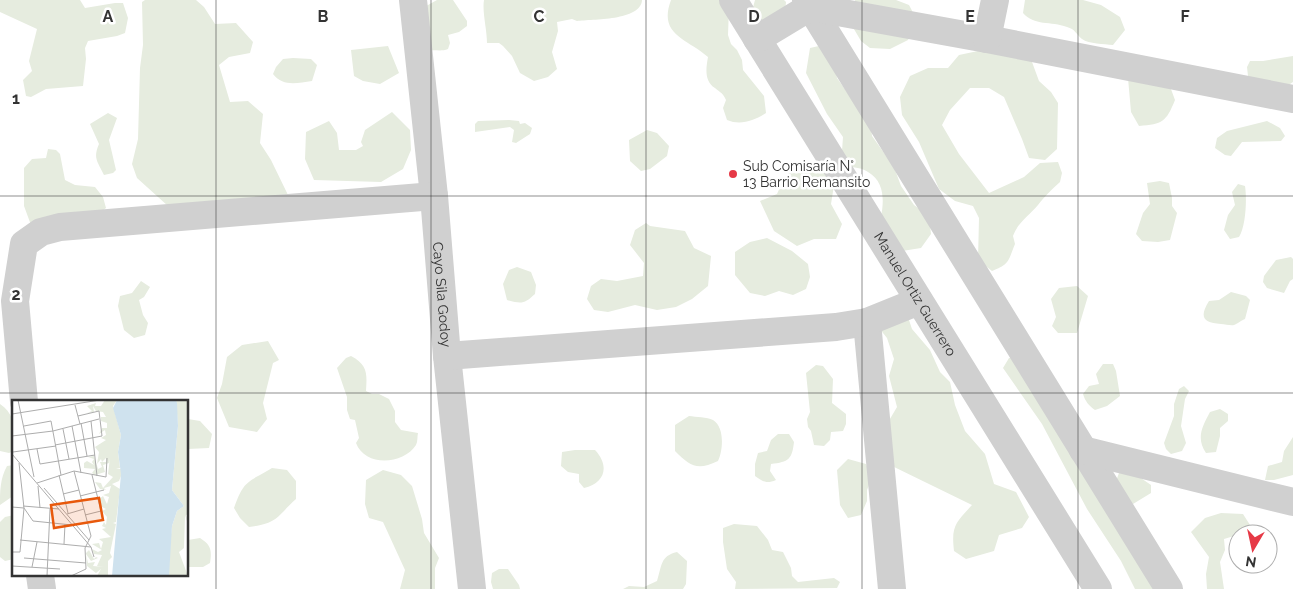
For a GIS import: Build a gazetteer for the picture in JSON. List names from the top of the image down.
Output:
{
  "streets": {
    "street": ["Cayo Sila Godoy", "Manuel Ortiz Guerrero"]
  },
  "places": ["Sub Comisaría N° 13 Barrio Remansito"],
  "north": "bottom",
  "grid": {
    "columns": [
      "A",
      "B",
      "C",
      "D",
      "E",
      "F"
    ],
    "rows": ["1", "2"]
  }
}
